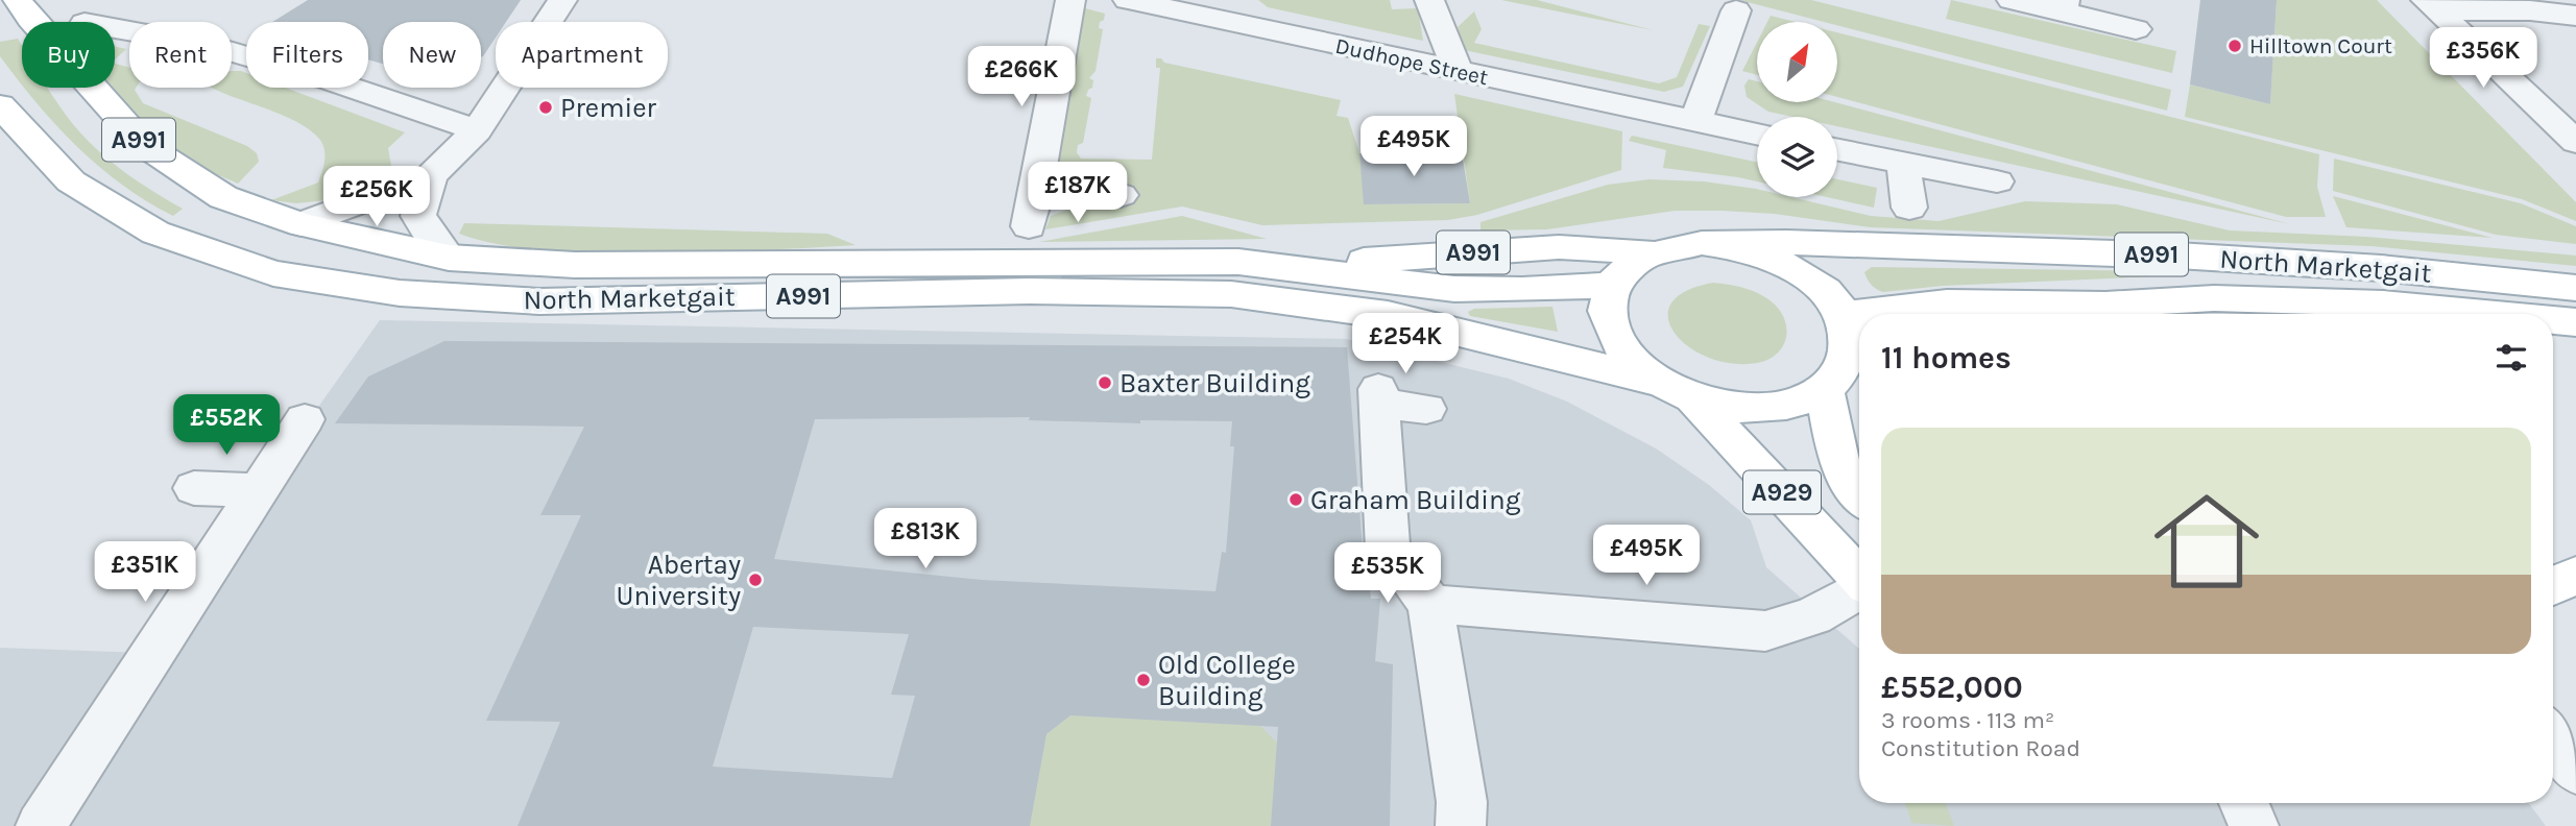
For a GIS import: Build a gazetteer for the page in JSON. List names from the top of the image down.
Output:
{
  "streets": {
    "main road": ["A991", "North Marketgait", "A929"],
    "street": ["Dudhope Street"]
  },
  "crossings": [
    ["A991", "North Marketgait"],
    ["A991", "A929"],
    ["North Marketgait", "A929"]
  ],
  "places": [
    "Hilltown Court",
    "Premier",
    "Baxter Building",
    "Graham Building",
    "Abertay University",
    "Old College Building"
  ],
  "north": "top right",
  "page": {
    "chip": [
      "Buy",
      "Rent",
      "Filters",
      "New",
      "Apartment"
    ],
    "price": [
      "£356K",
      "£266K",
      "£495K",
      "£187K",
      "£256K",
      "£254K",
      "£552K",
      "£813K",
      "£495K",
      "£351K",
      "£535K"
    ],
    "heading": "11 homes",
    "list": [
      {
        "name": "£552,000",
        "note": "3 rooms · 113 m² · Constitution Road"
      }
    ]
  }
}
